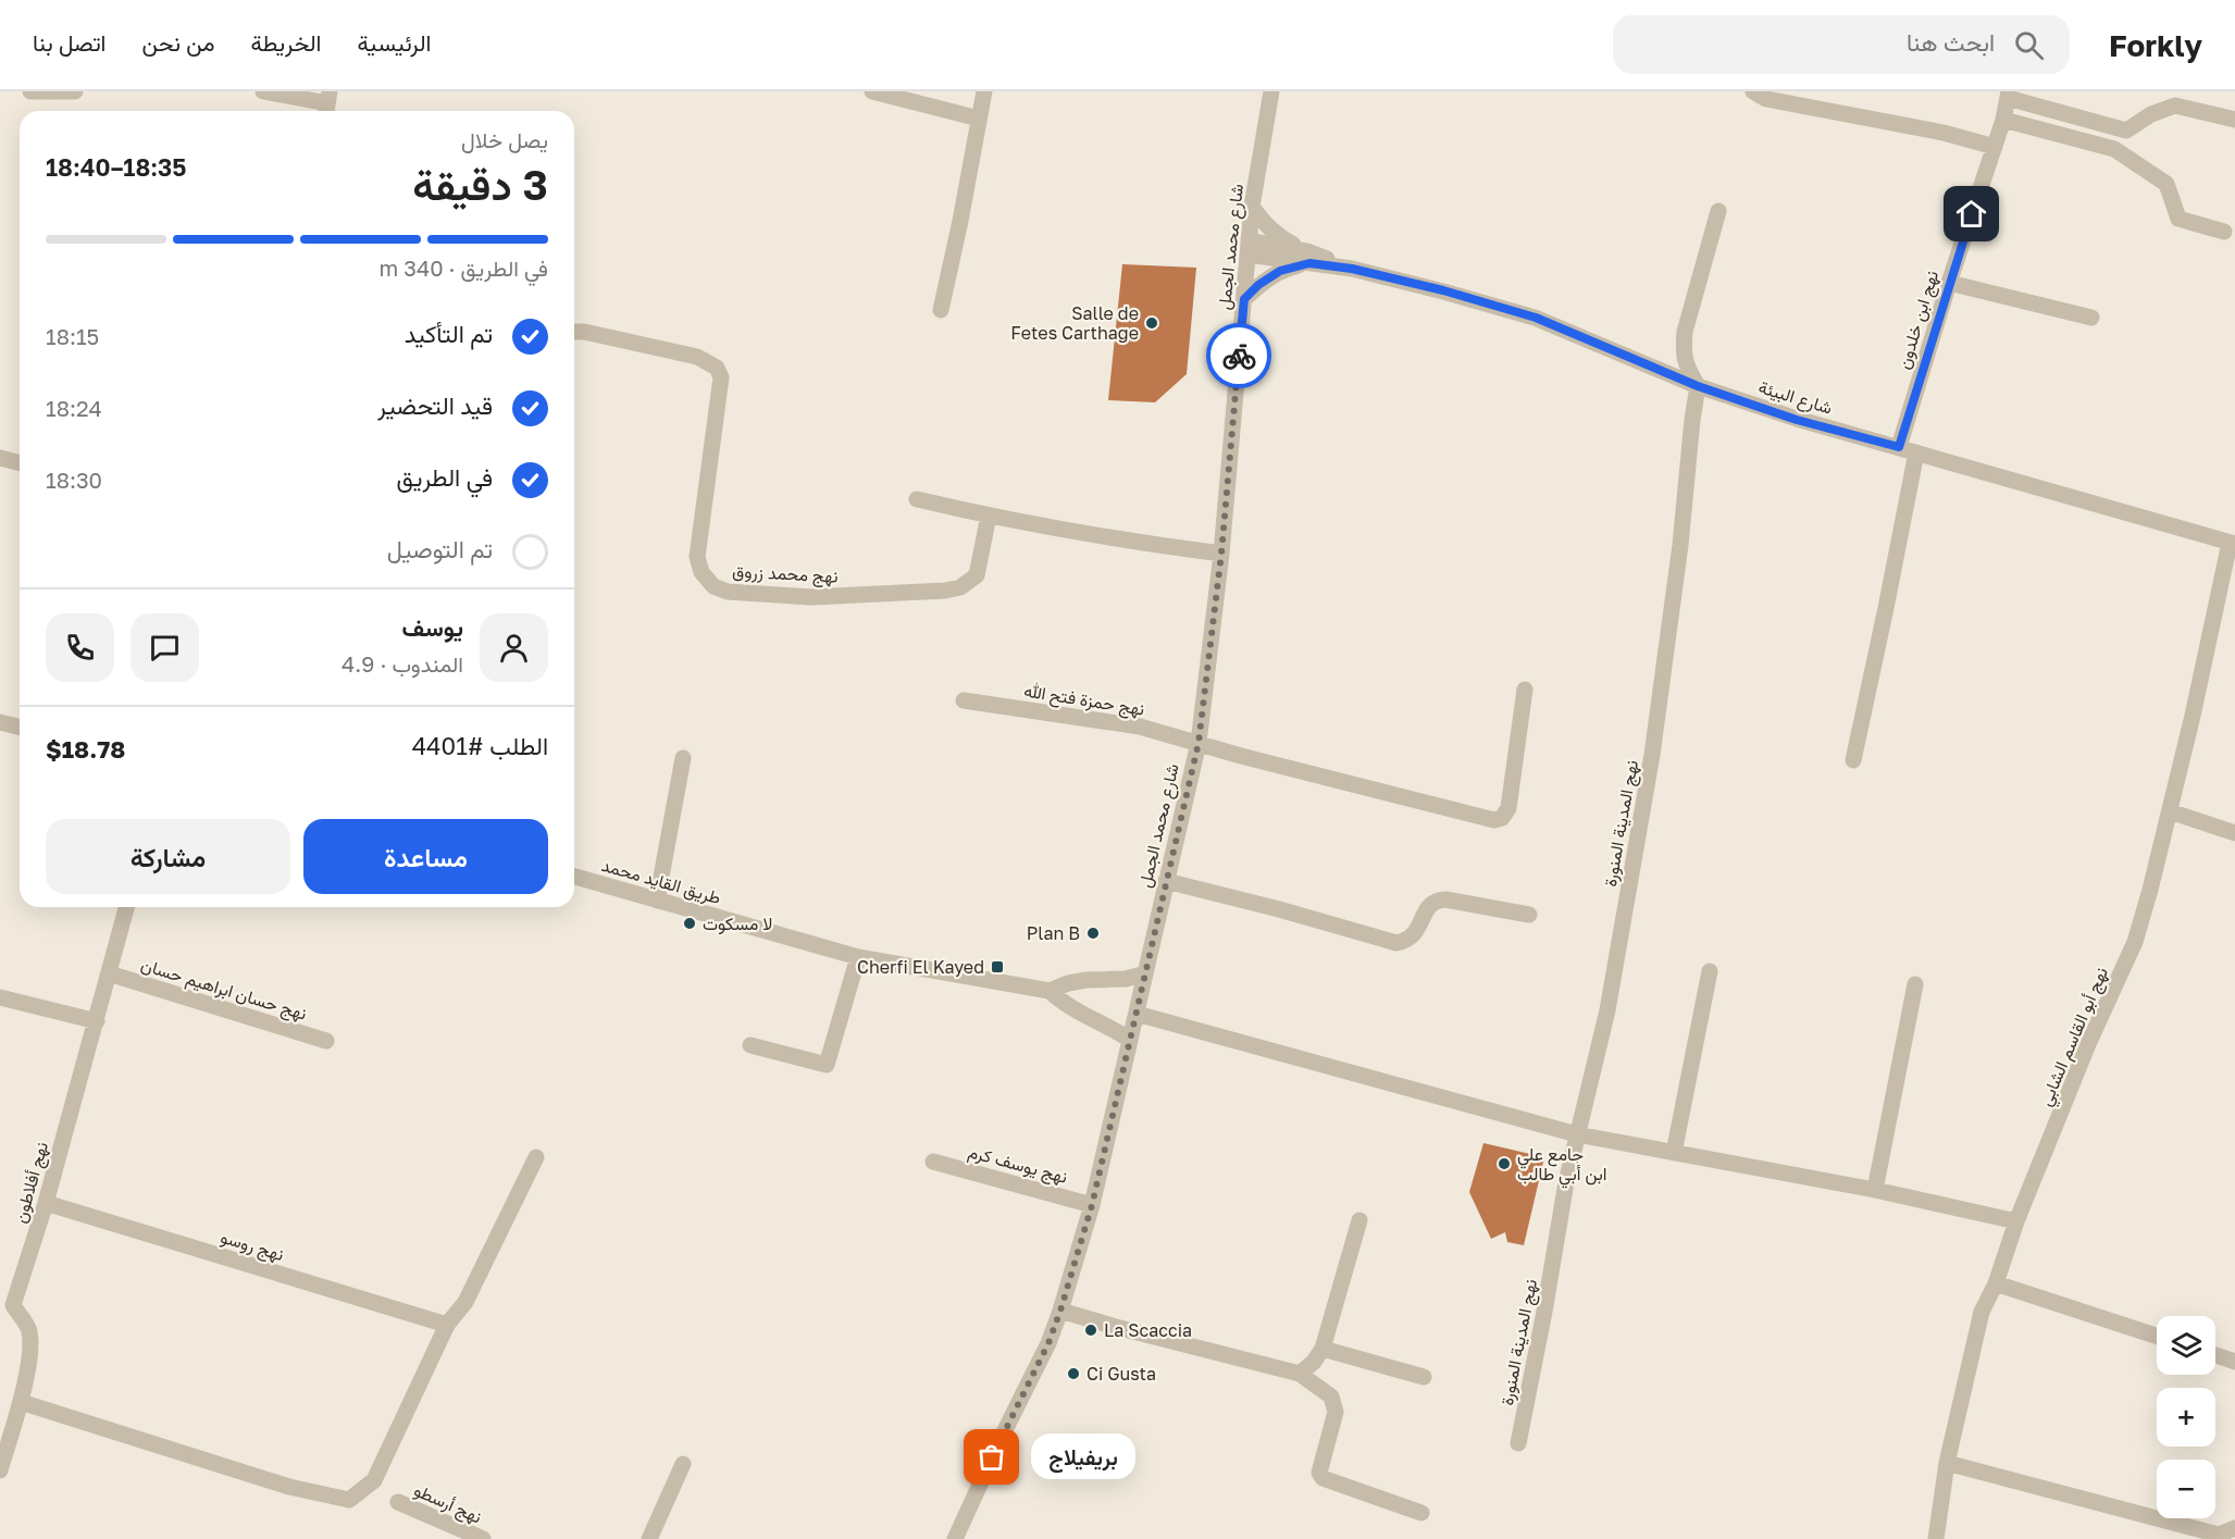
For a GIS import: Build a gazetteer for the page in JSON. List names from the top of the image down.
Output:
{
  "streets": {
    "street": [
      "شارع محمد الجمل",
      "نهج ابن خلدون",
      "شارع البيئة",
      "نهج محمد زروق",
      "نهج حمزة فتح الله",
      "نهج المدينة المنورة",
      "طريق القايد محمد",
      "نهج حسان ابراهيم حسان",
      "نهج أبو القاسم الشابي",
      "نهج يوسف كرم",
      "نهج أفلاطون",
      "نهج روسو",
      "نهج أرسطو"
    ]
  },
  "crossings": [
    ["شارع محمد الجمل", "شارع البيئة"],
    ["شارع محمد الجمل", "نهج حمزة فتح الله"],
    ["شارع محمد الجمل", "طريق القايد محمد"],
    ["شارع محمد الجمل", "نهج يوسف كرم"],
    ["نهج ابن خلدون", "شارع البيئة"],
    ["شارع البيئة", "نهج المدينة المنورة"],
    ["شارع البيئة", "نهج أبو القاسم الشابي"],
    ["نهج حسان ابراهيم حسان", "نهج أفلاطون"],
    ["نهج أفلاطون", "نهج روسو"]
  ],
  "places": {
    "other": [
      "Salle de Fetes Carthage",
      "لا مسكوت",
      "Plan B",
      "جامع علي ابن أبي طالب",
      "La Scaccia",
      "Ci Gusta",
      "بريفيلاج"
    ],
    "transit": ["Cherfi El Kayed"]
  },
  "page": {
    "header": "Forkly",
    "search": "ابحث هنا",
    "nav": [
      "الرئيسية",
      "الخريطة",
      "من نحن",
      "اتصل بنا"
    ],
    "heading": ["3 دقيقة", "يصل خلال", "18:35–18:40"],
    "panel": [
      "يوسف",
      "المندوب · 4.9",
      "الطلب #4401",
      "$18.78"
    ],
    "bar": "في الطريق · 340 m",
    "list": [
      ["تم التأكيد", "18:15"],
      ["قيد التحضير", "18:24"],
      ["في الطريق", "18:30"],
      "تم التوصيل"
    ],
    "buttons": ["مساعدة", "مشاركة"],
    "map_buttons": ["+", "−"],
    "bubble": "بريفيلاج"
  }
}
